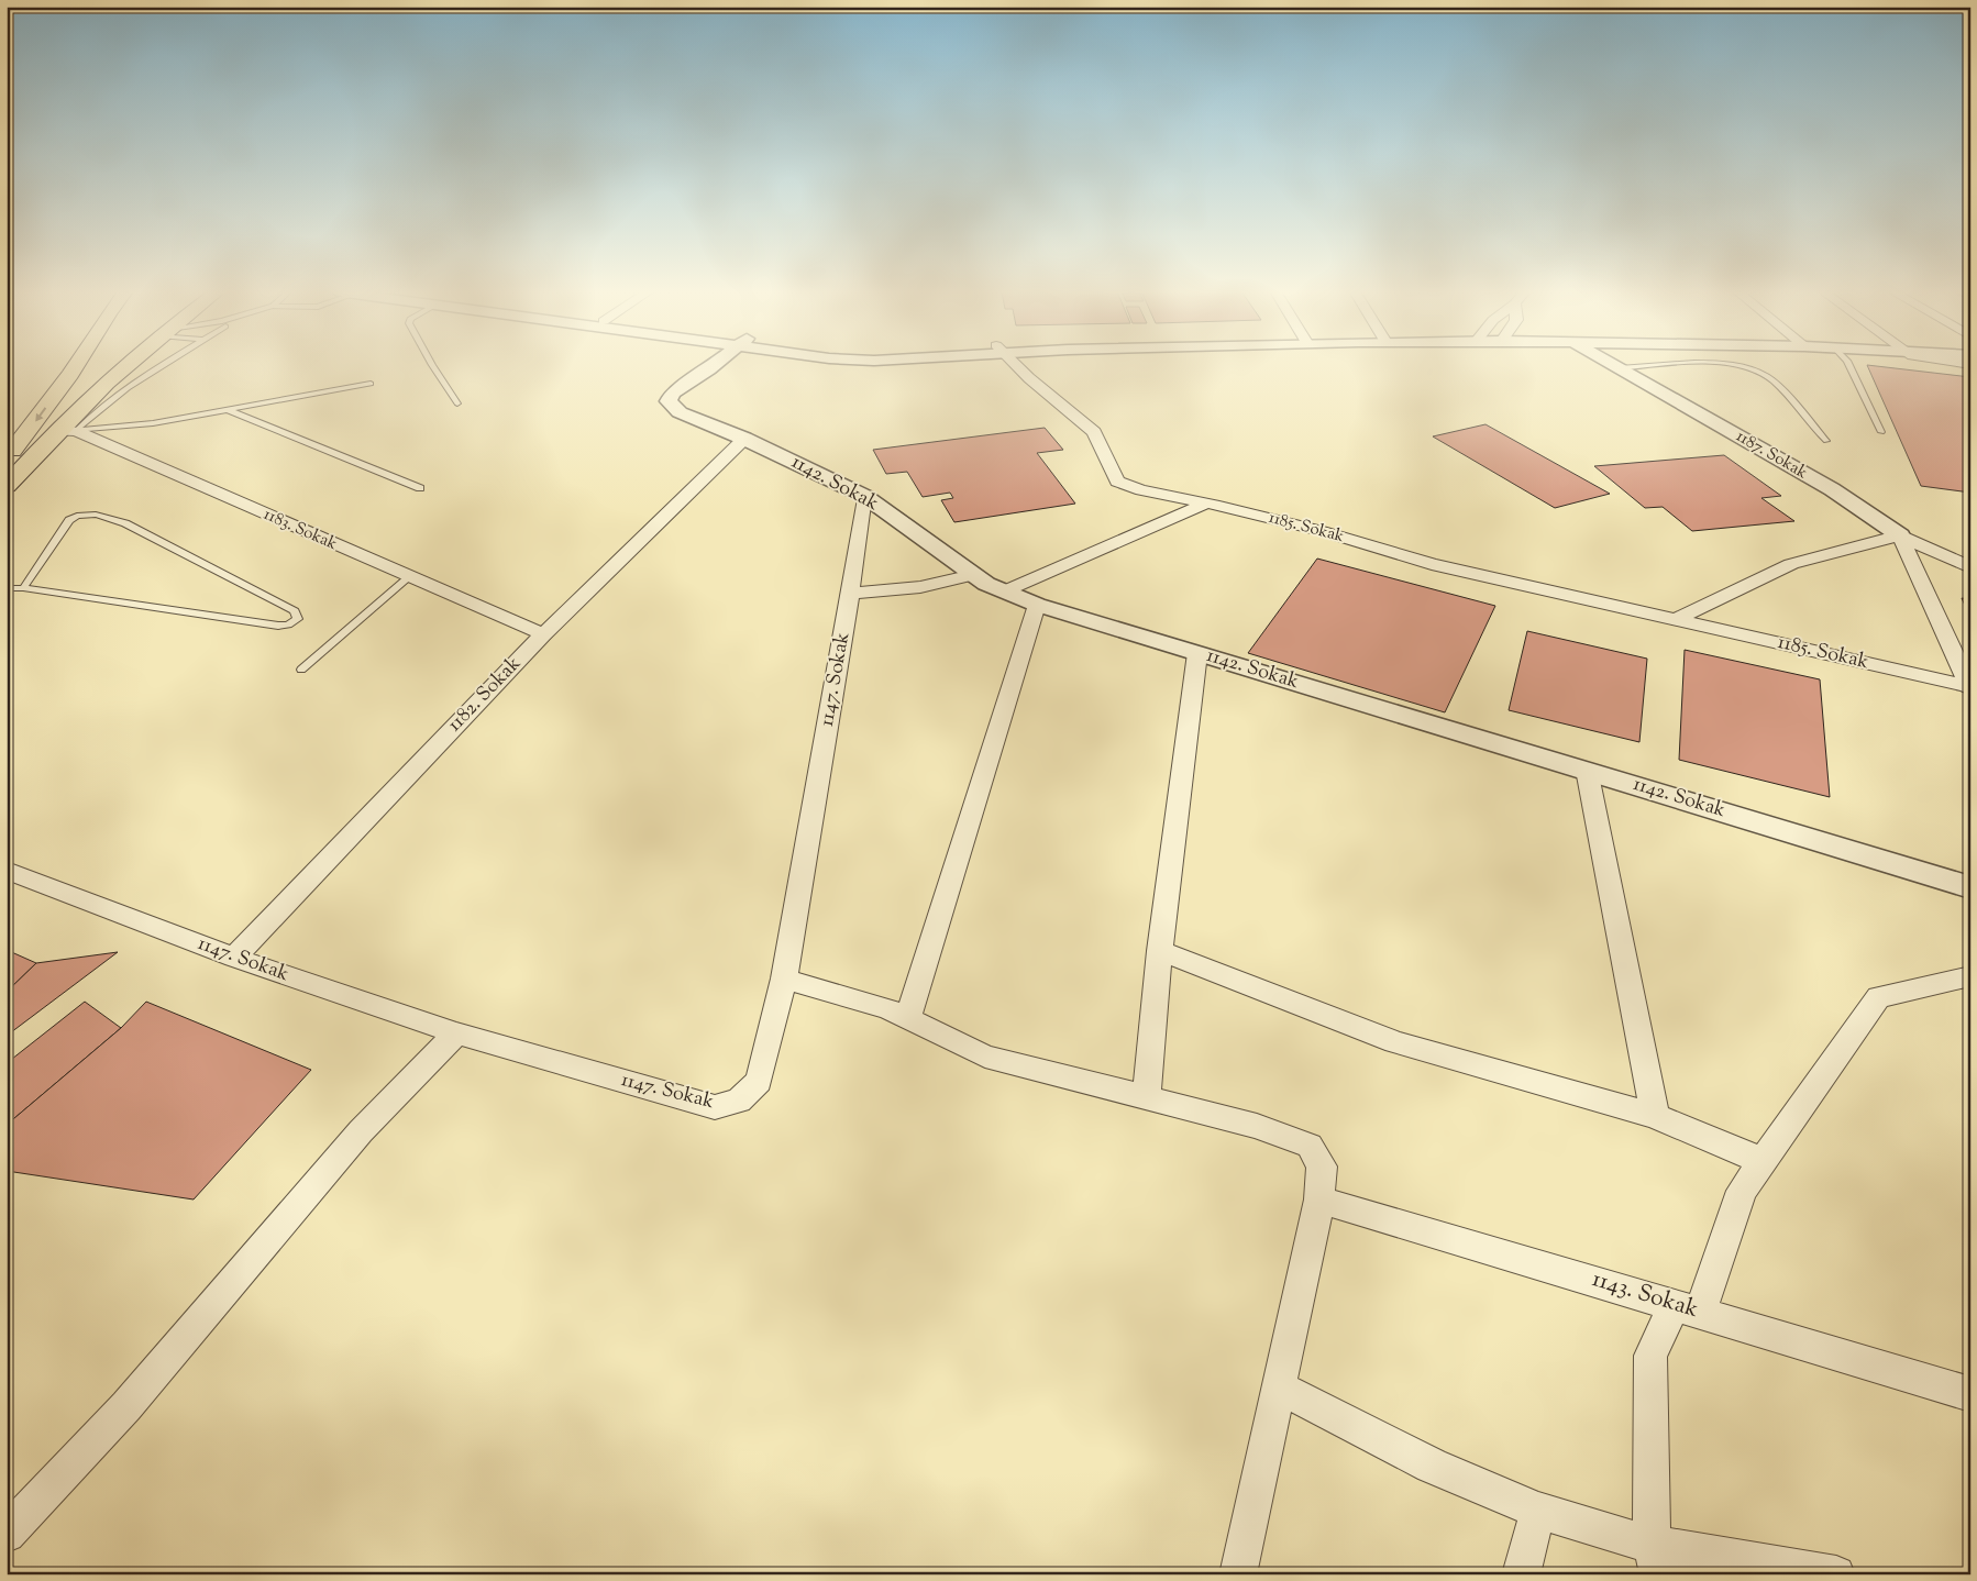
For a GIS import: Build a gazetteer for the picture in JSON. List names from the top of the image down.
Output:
{
  "streets": {
    "street": [
      "1187. Sokak",
      "1142. Sokak",
      "1185. Sokak",
      "1183. Sokak",
      "1147. Sokak",
      "1182. Sokak",
      "1143. Sokak"
    ]
  },
  "crossings": [
    ["1142. Sokak", "1147. Sokak"],
    ["1142. Sokak", "1182. Sokak"],
    ["1183. Sokak", "1182. Sokak"],
    ["1147. Sokak", "1182. Sokak"]
  ]
}
